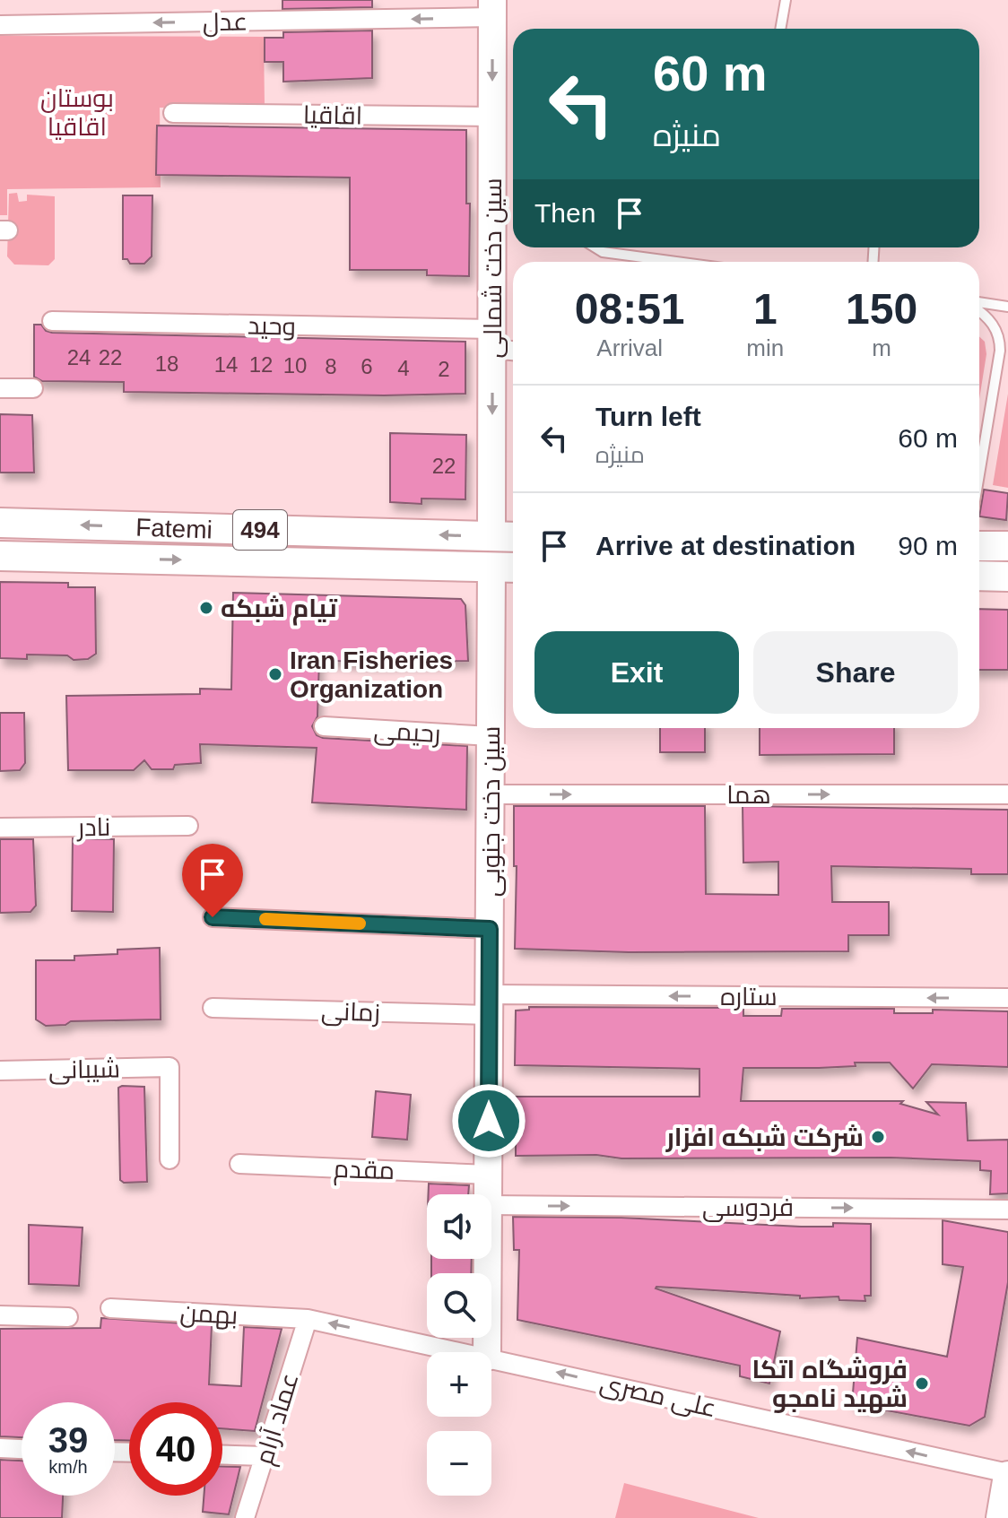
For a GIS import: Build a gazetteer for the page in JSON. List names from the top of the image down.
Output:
{
  "streets": {
    "main road": ["Fatemi", "494"],
    "street": [
      "عدل",
      "اقاقیا",
      "سین دخت شمالی",
      "وحید",
      "رحیمی",
      "هما",
      "سین دخت جنوبی",
      "نادر",
      "ستاره",
      "زمانی",
      "شیبانی",
      "مقدم",
      "فردوسی",
      "بهمن",
      "علی مصری",
      "عماد آرام"
    ]
  },
  "crossings": [
    ["عدل", "سین دخت شمالی"],
    ["اقاقیا", "سین دخت شمالی"],
    ["سین دخت شمالی", "وحید"],
    ["سین دخت شمالی", "Fatemi"],
    ["Fatemi", "سین دخت جنوبی"],
    ["رحیمی", "سین دخت جنوبی"],
    ["هما", "سین دخت جنوبی"],
    ["سین دخت جنوبی", "ستاره"],
    ["سین دخت جنوبی", "زمانی"],
    ["سین دخت جنوبی", "مقدم"],
    ["ستاره", "زمانی"],
    ["بهمن", "علی مصری"],
    ["بهمن", "عماد آرام"],
    ["علی مصری", "عماد آرام"]
  ],
  "one_way": [
    "عدل",
    "سین دخت شمالی",
    "هما",
    "ستاره",
    "فردوسی",
    "علی مصری"
  ],
  "parks": ["بوستان اقاقیا"],
  "places": [
    "تیام شبکه",
    "Iran Fisheries Organization",
    "شرکت شبکه افزار",
    "فروشگاه اتکا شهید نامجو"
  ],
  "house_numbers": [
    "24",
    "22",
    "18",
    "14",
    "12",
    "10",
    "8",
    "6",
    "4",
    "2",
    "22"
  ],
  "page": {
    "turn": ["60 m", "منیژه"],
    "then": "Then",
    "eta": [
      "08:51",
      "Arrival",
      "1",
      "min",
      "150",
      "m"
    ],
    "list": [
      {
        "name": "Turn left",
        "note": "منیژه",
        "value": "60 m"
      },
      {
        "name": "Arrive at destination",
        "value": "90 m"
      }
    ],
    "buttons": ["Exit", "Share"],
    "map_buttons": ["+", "−"],
    "speed": "39 km/h",
    "limit": "40"
  }
}
